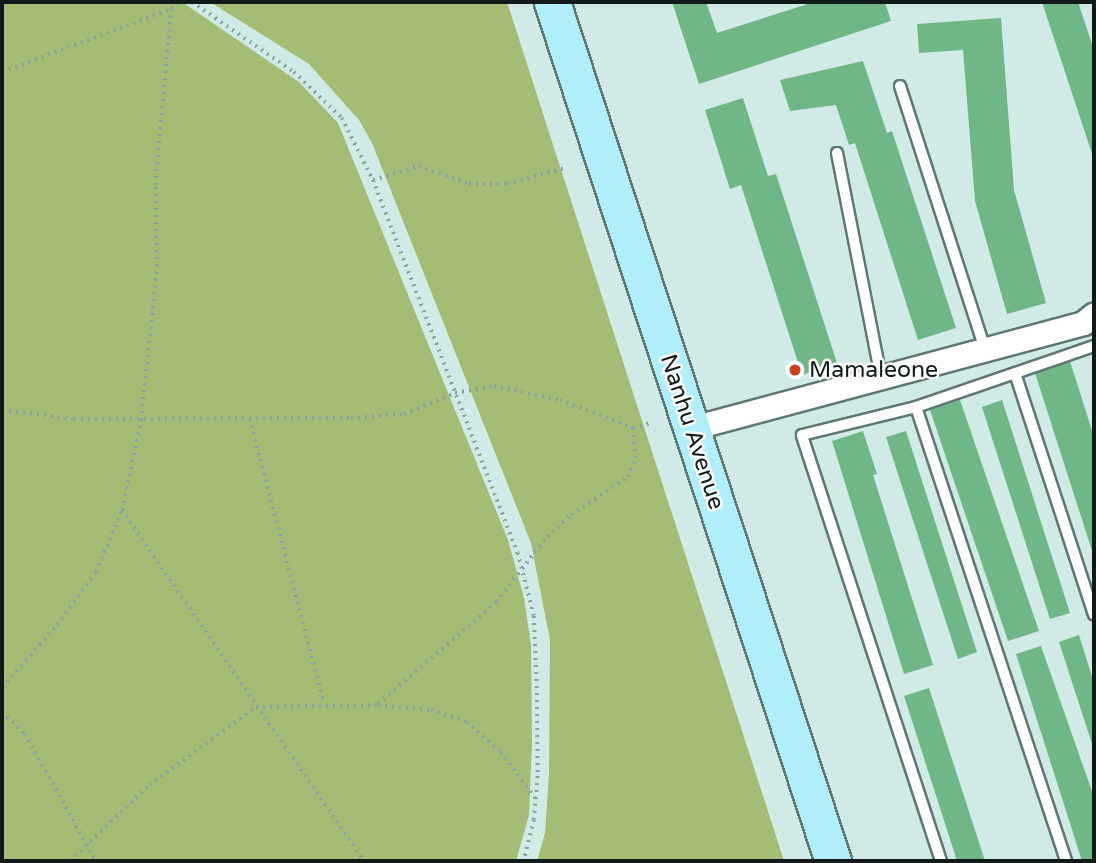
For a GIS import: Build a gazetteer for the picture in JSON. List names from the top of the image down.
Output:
{
  "streets": {
    "main road": ["Nanhu Avenue"]
  },
  "places": ["Mamaleone"]
}
